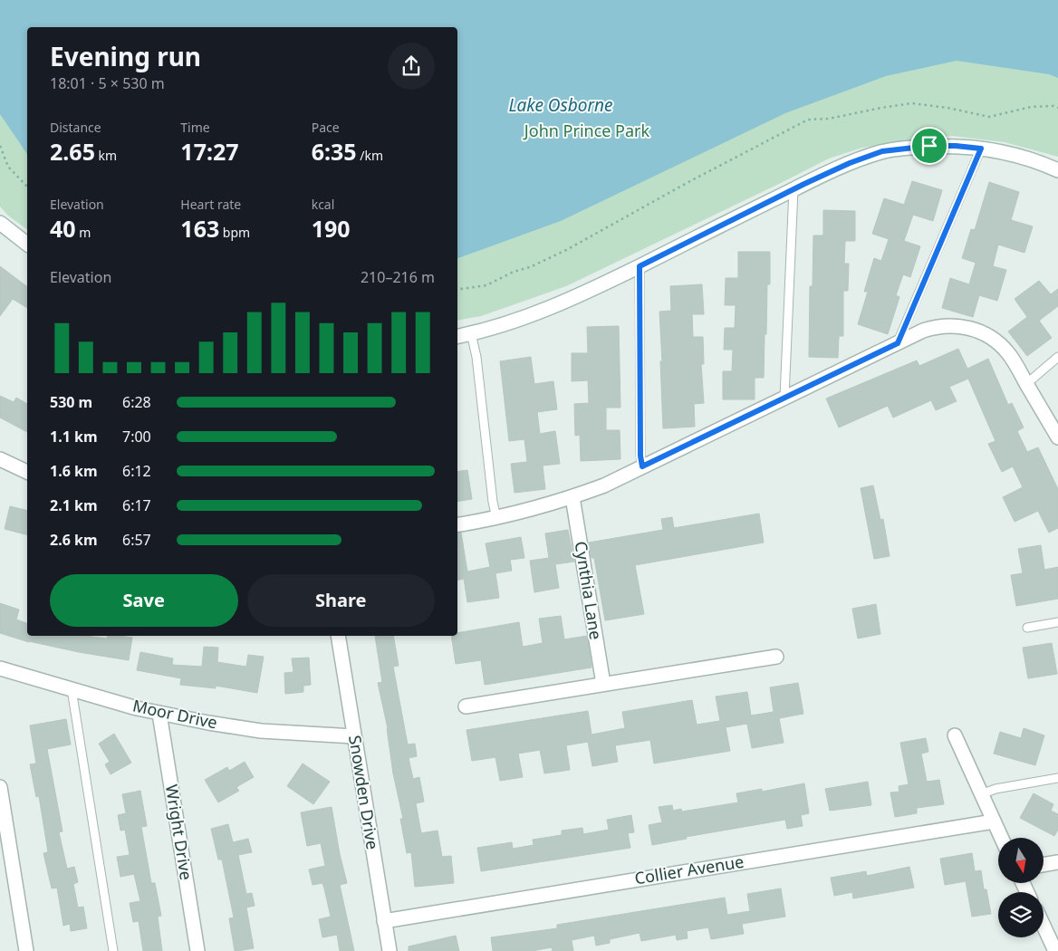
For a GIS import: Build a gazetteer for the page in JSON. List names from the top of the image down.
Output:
{
  "streets": {
    "street": [
      "Cynthia Lane",
      "Moor Drive",
      "Snowden Drive",
      "Wright Drive",
      "Collier Avenue"
    ]
  },
  "crossings": [
    ["Moor Drive", "Snowden Drive"],
    ["Moor Drive", "Wright Drive"],
    ["Snowden Drive", "Collier Avenue"]
  ],
  "water": ["Lake Osborne"],
  "parks": ["John Prince Park"],
  "north": "bottom",
  "page": {
    "heading": ["Evening run", "18:01 · 5 × 530 m"],
    "stats": [
      ["Distance", "2.65 km"],
      ["Time", "17:27"],
      ["Pace", "6:35 /km"],
      ["Elevation", "40 m"],
      ["Heart rate", "163 bpm"],
      ["kcal", "190"]
    ],
    "chart": ["Elevation", "210–216 m"],
    "list": [
      {
        "name": "530 m",
        "note": "6:28"
      },
      {
        "name": "1.1 km",
        "note": "7:00"
      },
      {
        "name": "1.6 km",
        "note": "6:12"
      },
      {
        "name": "2.1 km",
        "note": "6:17"
      },
      {
        "name": "2.6 km",
        "note": "6:57"
      }
    ],
    "buttons": ["Save", "Share"]
  }
}
